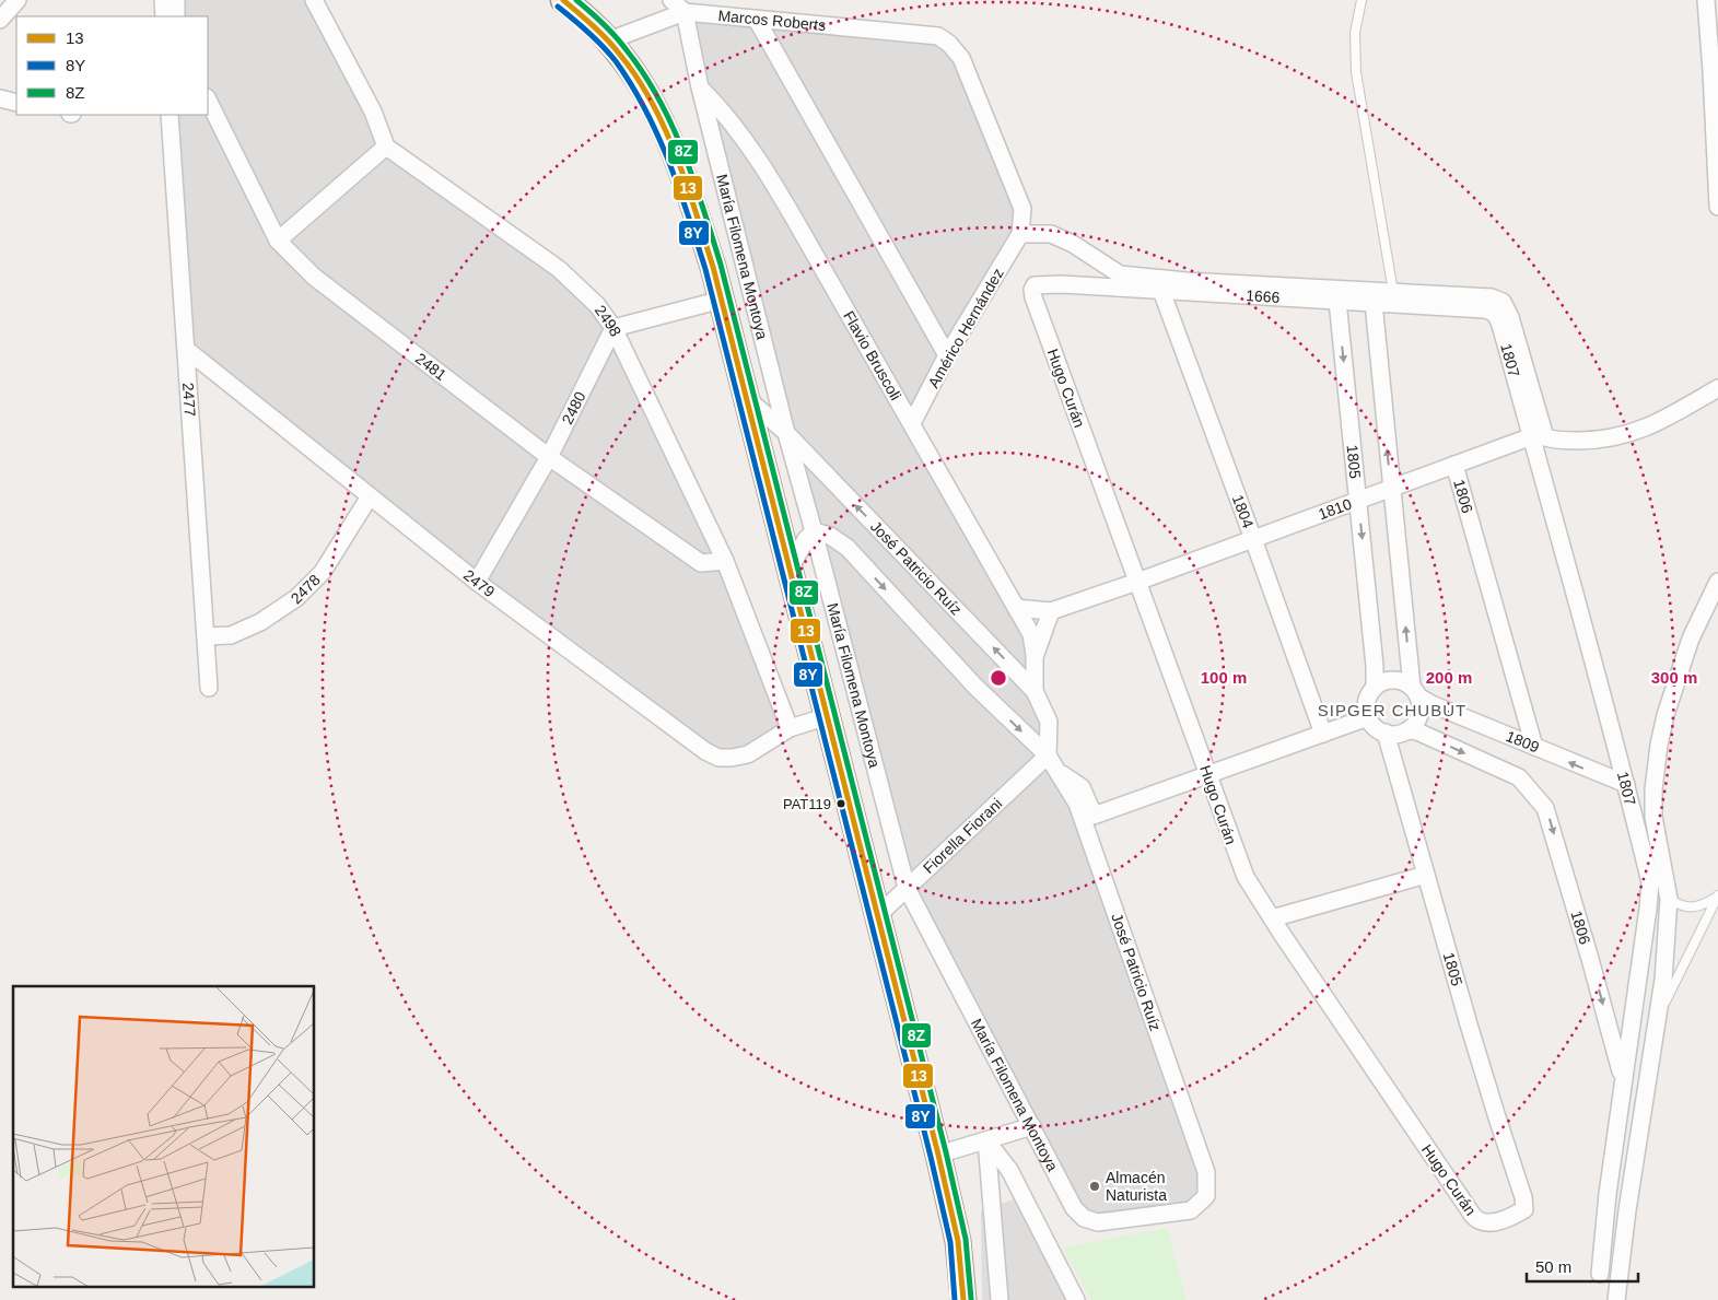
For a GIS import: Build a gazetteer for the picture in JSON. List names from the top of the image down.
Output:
{
  "streets": {
    "street": [
      "Marcos Roberts",
      "María Filomena Montoya",
      "1666",
      "2498",
      "Américo Hernández",
      "Flavio Bruscoli",
      "1807",
      "2481",
      "Hugo Curán",
      "2477",
      "2480",
      "1805",
      "1806",
      "1810",
      "1804",
      "José Patricio Ruíz",
      "2479",
      "2478",
      "1809",
      "Fiorella Fiorani"
    ]
  },
  "crossings": [
    ["Marcos Roberts", "María Filomena Montoya"],
    ["Marcos Roberts", "Américo Hernández"],
    ["María Filomena Montoya", "Flavio Bruscoli"],
    ["María Filomena Montoya", "José Patricio Ruíz"],
    ["María Filomena Montoya", "Fiorella Fiorani"],
    ["1666", "1807"],
    ["1666", "Hugo Curán"],
    ["1666", "1805"],
    ["1666", "1804"],
    ["2498", "2481"],
    ["2498", "2480"],
    ["2498", "2479"],
    ["Américo Hernández", "Flavio Bruscoli"],
    ["1807", "1806"],
    ["1807", "1810"],
    ["1807", "1809"],
    ["2481", "2480"],
    ["Hugo Curán", "1805"],
    ["Hugo Curán", "1810"],
    ["2477", "2479"],
    ["2477", "2478"],
    ["2480", "2479"],
    ["1805", "1806"],
    ["1805", "1810"],
    ["1805", "1809"],
    ["1806", "1810"],
    ["1806", "1809"],
    ["1810", "1804"],
    ["José Patricio Ruíz", "Fiorella Fiorani"],
    ["2479", "2478"]
  ],
  "one_way": ["1809"],
  "districts": ["SIPGER CHUBUT"],
  "places": ["PAT119", "Almacén Naturista"],
  "lines": ["transit line 13", "transit line 8Z", "transit line 8Y"],
  "legend": ["13", "8Y", "8Z"],
  "scale_bar": "50 m",
  "rings": ["100 m", "200 m", "300 m"]
}
